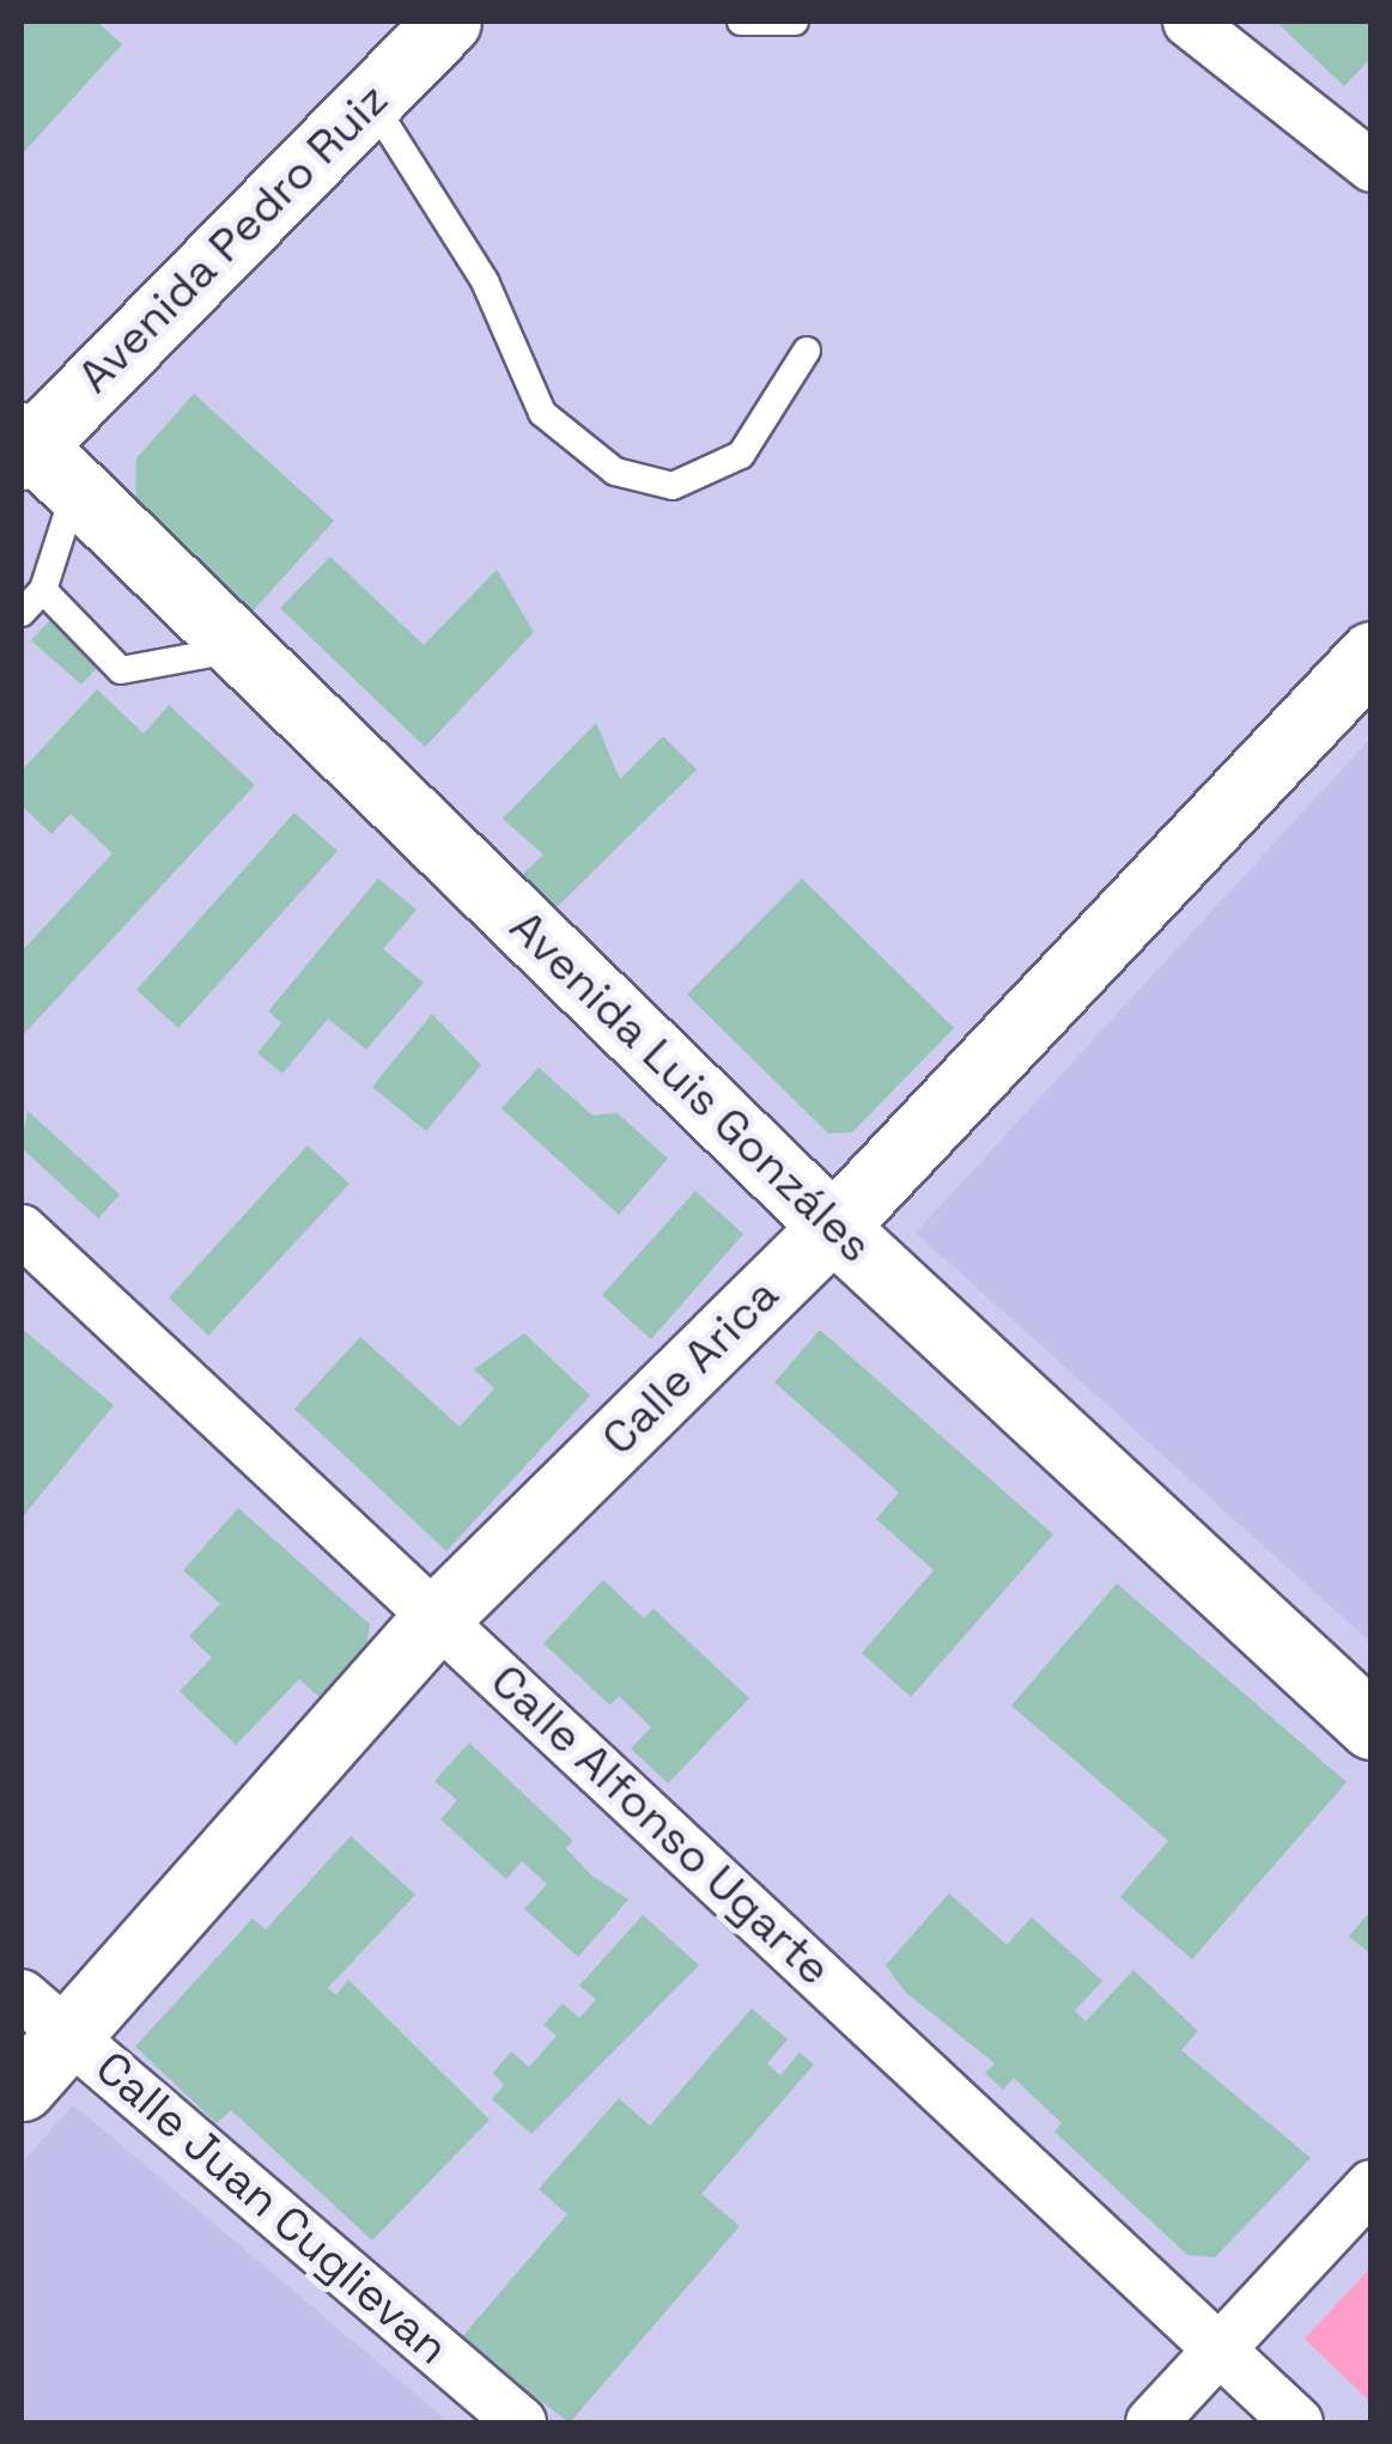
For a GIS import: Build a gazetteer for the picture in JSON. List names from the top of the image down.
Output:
{
  "streets": {
    "street": [
      "Avenida Pedro Ruiz",
      "Avenida Luis Gonzáles",
      "Calle Arica",
      "Calle Alfonso Ugarte",
      "Calle Juan Cuglievan"
    ]
  },
  "crossings": [
    ["Avenida Pedro Ruiz", "Avenida Luis Gonzáles"],
    ["Avenida Luis Gonzáles", "Calle Arica"],
    ["Calle Arica", "Calle Alfonso Ugarte"],
    ["Calle Arica", "Calle Juan Cuglievan"]
  ]
}
